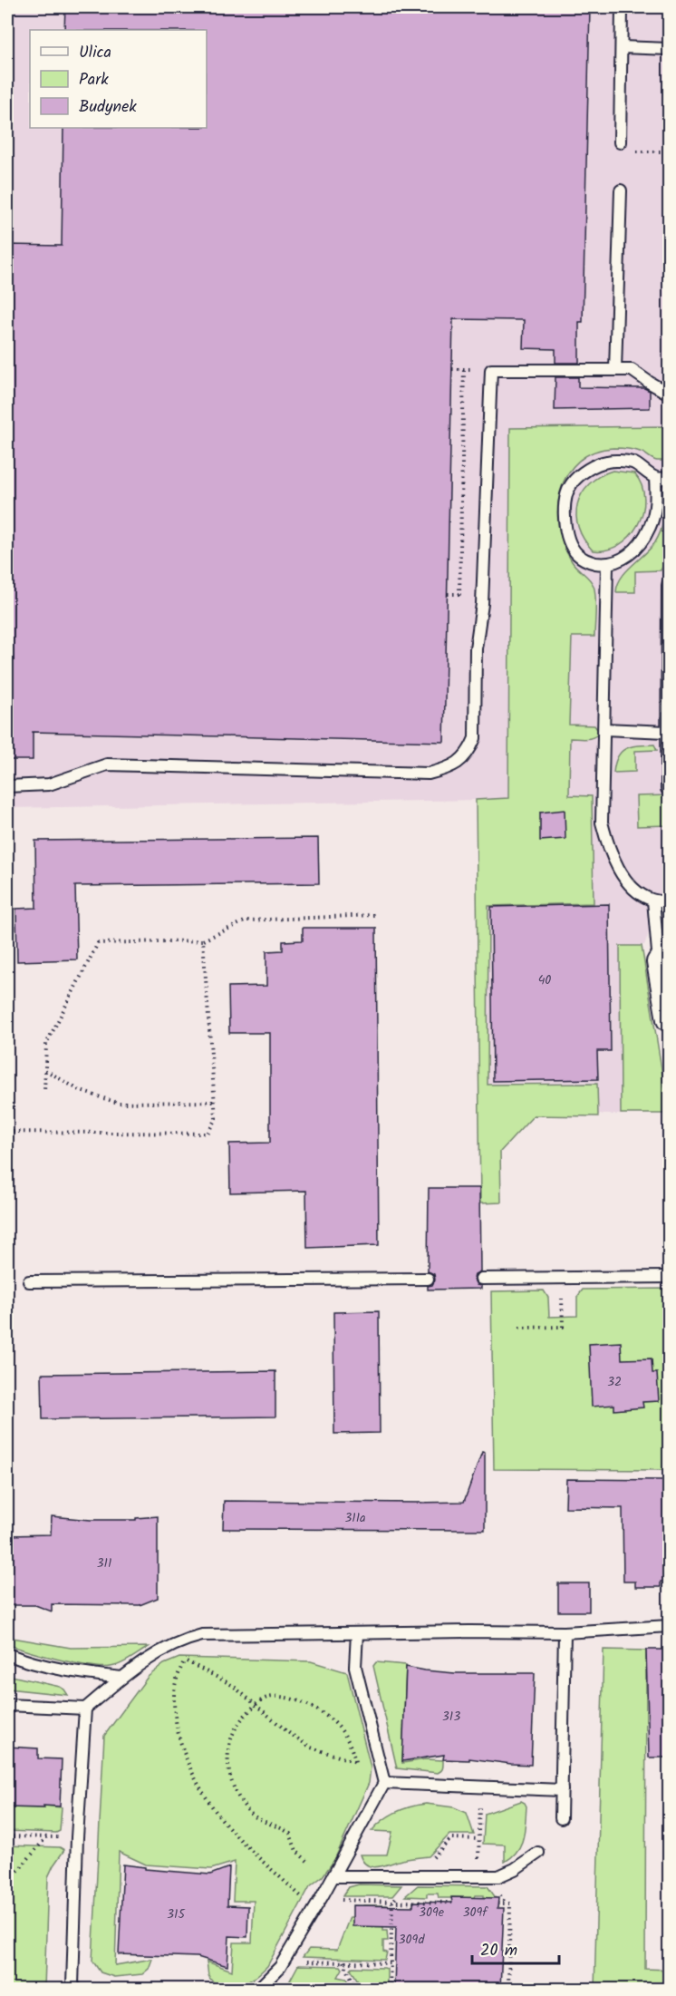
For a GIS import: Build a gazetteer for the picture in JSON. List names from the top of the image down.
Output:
{
  "house_numbers": [
    "40",
    "32",
    "311a",
    "311",
    "313",
    "309e",
    "309f",
    "315",
    "309d"
  ],
  "legend": ["Ulica", "Park", "Budynek"],
  "scale_bar": "20 m"
}
